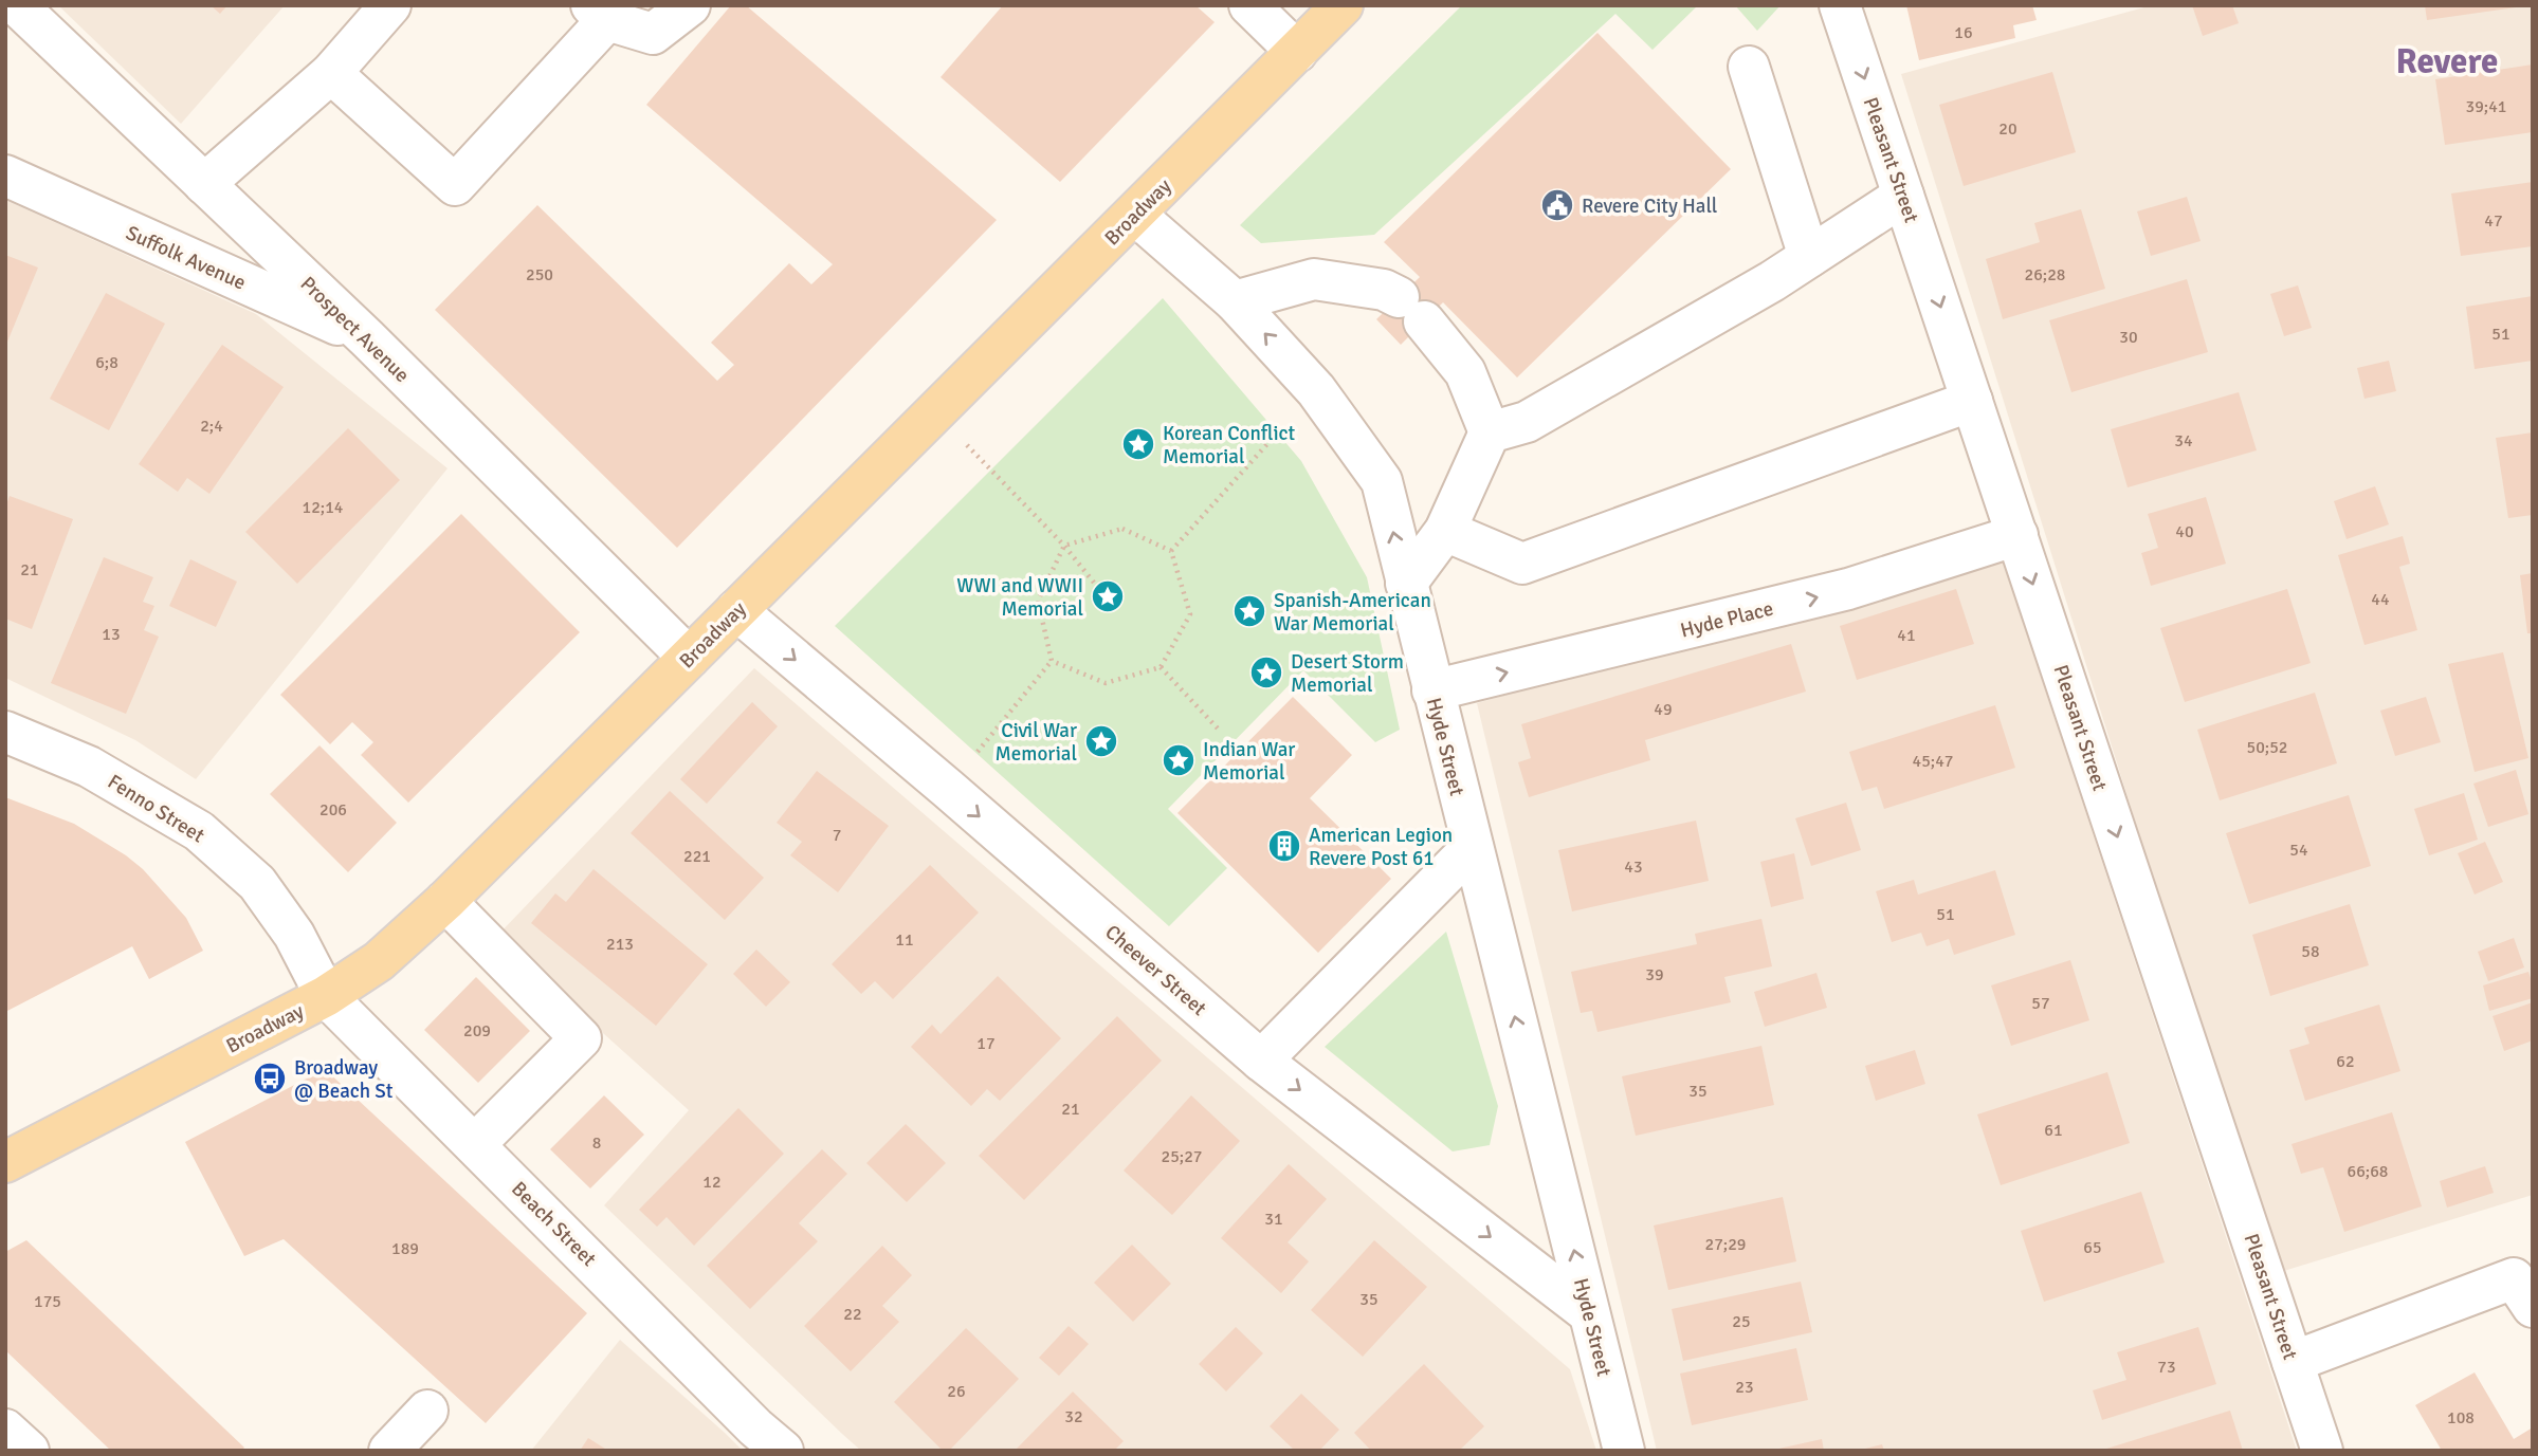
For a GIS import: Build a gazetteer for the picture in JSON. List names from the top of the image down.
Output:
{
  "streets": {
    "main road": ["Broadway"],
    "street": [
      "Pleasant Street",
      "Suffolk Avenue",
      "Prospect Avenue",
      "Hyde Place",
      "Hyde Street",
      "Fenno Street",
      "Cheever Street",
      "Beach Street"
    ]
  },
  "crossings": [
    ["Pleasant Street", "Hyde Place"],
    ["Broadway", "Prospect Avenue"],
    ["Broadway", "Hyde Street"],
    ["Broadway", "Fenno Street"],
    ["Broadway", "Cheever Street"],
    ["Broadway", "Beach Street"],
    ["Suffolk Avenue", "Prospect Avenue"],
    ["Hyde Place", "Hyde Street"],
    ["Hyde Street", "Cheever Street"],
    ["Fenno Street", "Beach Street"]
  ],
  "one_way": ["Pleasant Street", "Hyde Street", "Cheever Street"],
  "districts": ["Revere"],
  "places": {
    "public building": ["Revere City Hall"],
    "place": [
      "Korean Conflict Memorial",
      "WWI and WWII Memorial",
      "Spanish-American War Memorial",
      "Desert Storm Memorial",
      "Civil War Memorial",
      "Indian War Memorial"
    ],
    "building": ["American Legion Revere Post 61"],
    "bus stop": ["Broadway @ Beach St"]
  },
  "house_numbers": [
    "16",
    "39;41",
    "20",
    "47",
    "250",
    "26;28",
    "51",
    "30",
    "6;8",
    "2;4",
    "34",
    "12;14",
    "40",
    "21",
    "44",
    "13",
    "41",
    "49",
    "50;52",
    "45;47",
    "206",
    "7",
    "54",
    "221",
    "43",
    "51",
    "11",
    "213",
    "58",
    "39",
    "57",
    "209",
    "17",
    "62",
    "35",
    "21",
    "61",
    "8",
    "25;27",
    "66;68",
    "12",
    "31",
    "27;29",
    "65",
    "189",
    "35",
    "175",
    "22",
    "25",
    "73",
    "23",
    "26",
    "32",
    "108"
  ]
}
